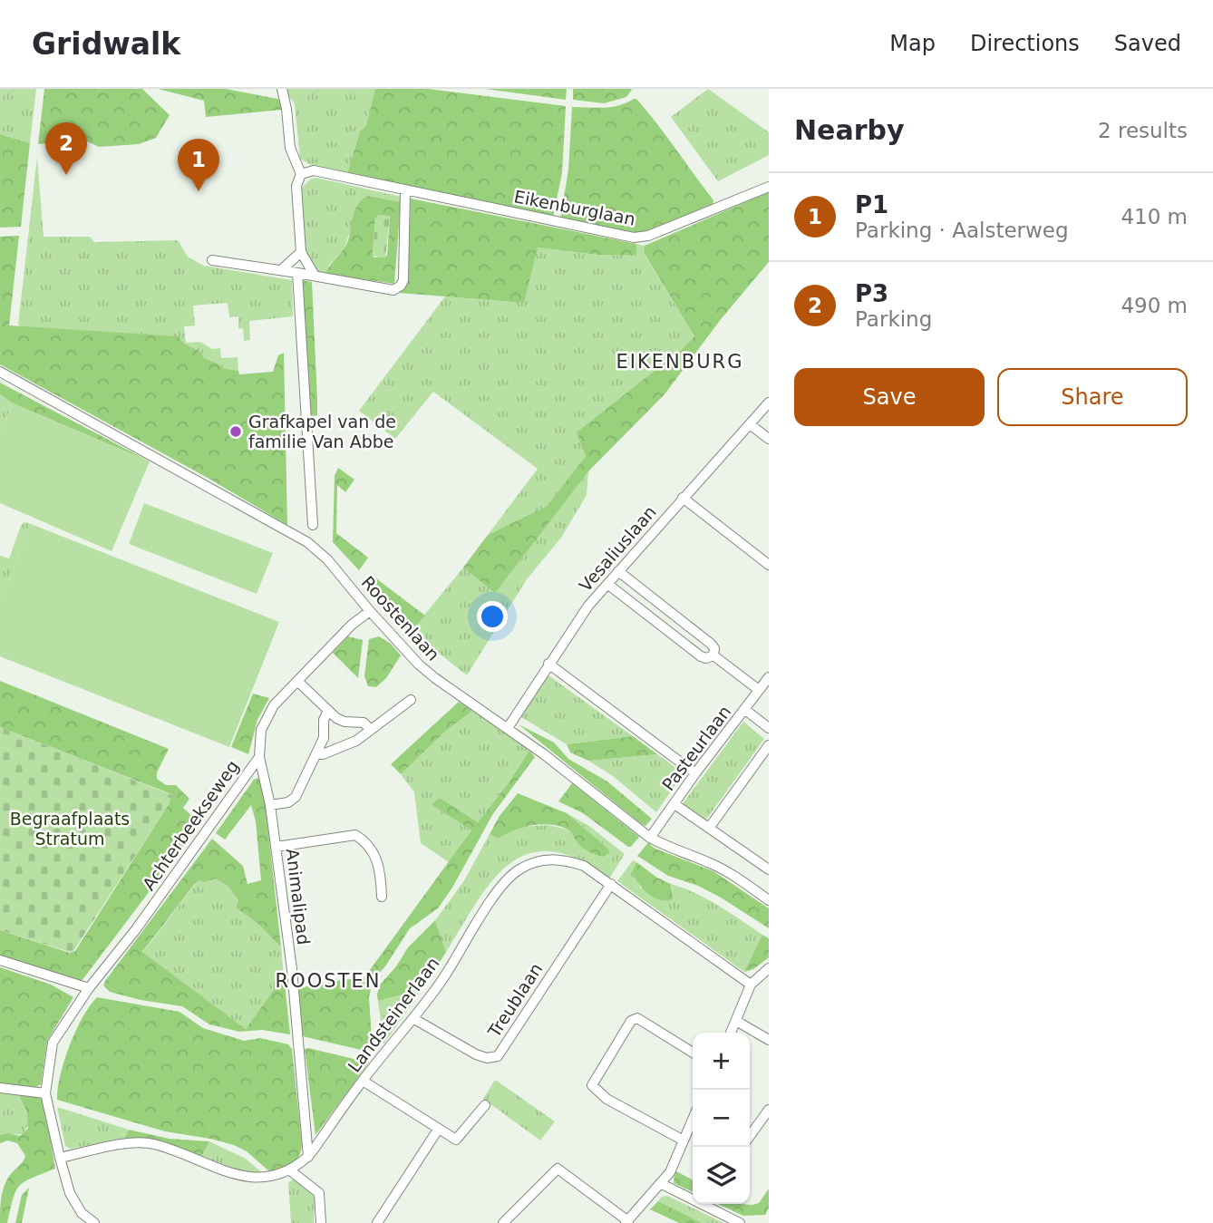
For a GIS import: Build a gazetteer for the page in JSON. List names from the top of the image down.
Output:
{
  "streets": {
    "street": [
      "Eikenburglaan",
      "Vesaliuslaan",
      "Roostenlaan",
      "Pasteurlaan",
      "Achterbeekseweg",
      "Animalipad",
      "Treublaan",
      "Landsteinerlaan"
    ]
  },
  "crossings": [
    ["Vesaliuslaan", "Roostenlaan"],
    ["Roostenlaan", "Pasteurlaan"],
    ["Roostenlaan", "Achterbeekseweg"],
    ["Achterbeekseweg", "Animalipad"],
    ["Animalipad", "Landsteinerlaan"],
    ["Treublaan", "Landsteinerlaan"]
  ],
  "districts": ["EIKENBURG", "ROOSTEN"],
  "parks": ["Begraafplaats Stratum"],
  "places": ["Grafkapel van de familie Van Abbe"],
  "page": {
    "header": "Gridwalk",
    "nav": ["Map", "Directions", "Saved"],
    "heading": ["Nearby", "2 results"],
    "pins": ["2", "1"],
    "list": [
      {
        "mark": "1",
        "name": "P1",
        "note": "Parking · Aalsterweg",
        "value": "410 m"
      },
      {
        "mark": "2",
        "name": "P3",
        "note": "Parking",
        "value": "490 m"
      }
    ],
    "buttons": ["Save", "Share"],
    "map_buttons": ["+", "−"]
  }
}
